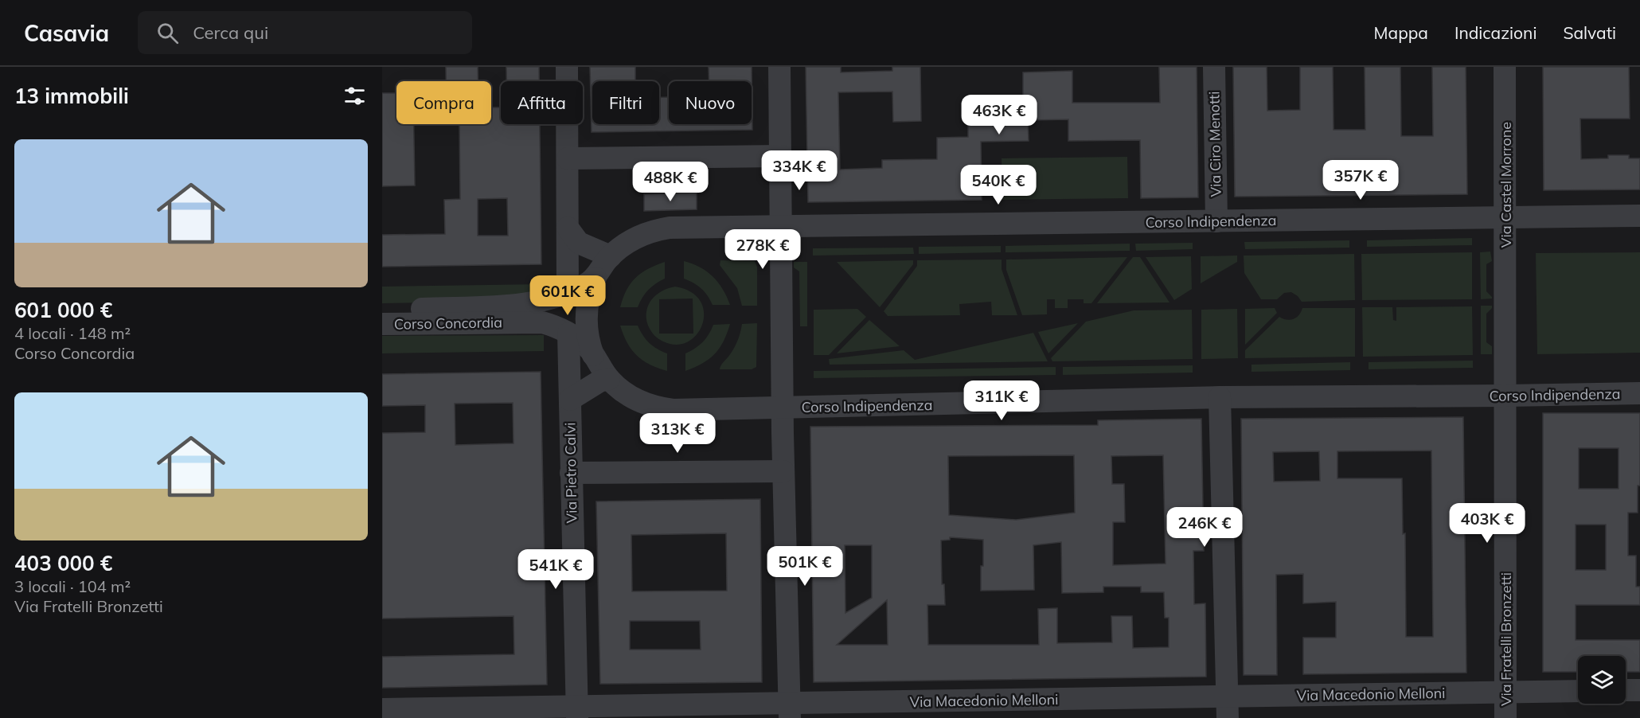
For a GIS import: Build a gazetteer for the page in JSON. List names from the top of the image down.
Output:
{
  "streets": {
    "street": [
      "Via Ciro Menotti",
      "Via Castel Morrone",
      "Corso Indipendenza",
      "Corso Concordia",
      "Via Pietro Calvi",
      "Via Fratelli Bronzetti",
      "Via Macedonio Melloni"
    ]
  },
  "crossings": [
    ["Via Ciro Menotti", "Corso Indipendenza"],
    ["Via Castel Morrone", "Corso Indipendenza"],
    ["Via Castel Morrone", "Via Fratelli Bronzetti"],
    ["Corso Indipendenza", "Corso Concordia"],
    ["Corso Indipendenza", "Via Fratelli Bronzetti"],
    ["Corso Concordia", "Via Pietro Calvi"],
    ["Via Pietro Calvi", "Via Macedonio Melloni"],
    ["Via Fratelli Bronzetti", "Via Macedonio Melloni"]
  ],
  "page": {
    "header": "Casavia",
    "search": "Cerca qui",
    "nav": ["Mappa", "Indicazioni", "Salvati"],
    "heading": "13 immobili",
    "chip": [
      "Compra",
      "Affitta",
      "Filtri",
      "Nuovo"
    ],
    "price": [
      "463K €",
      "334K €",
      "357K €",
      "488K €",
      "540K €",
      "278K €",
      "601K €",
      "311K €",
      "313K €",
      "403K €",
      "246K €",
      "501K €",
      "541K €"
    ],
    "list": [
      {
        "name": "601 000 €",
        "note": "4 locali · 148 m² · Corso Concordia"
      },
      {
        "name": "403 000 €",
        "note": "3 locali · 104 m² · Via Fratelli Bronzetti"
      }
    ]
  }
}
